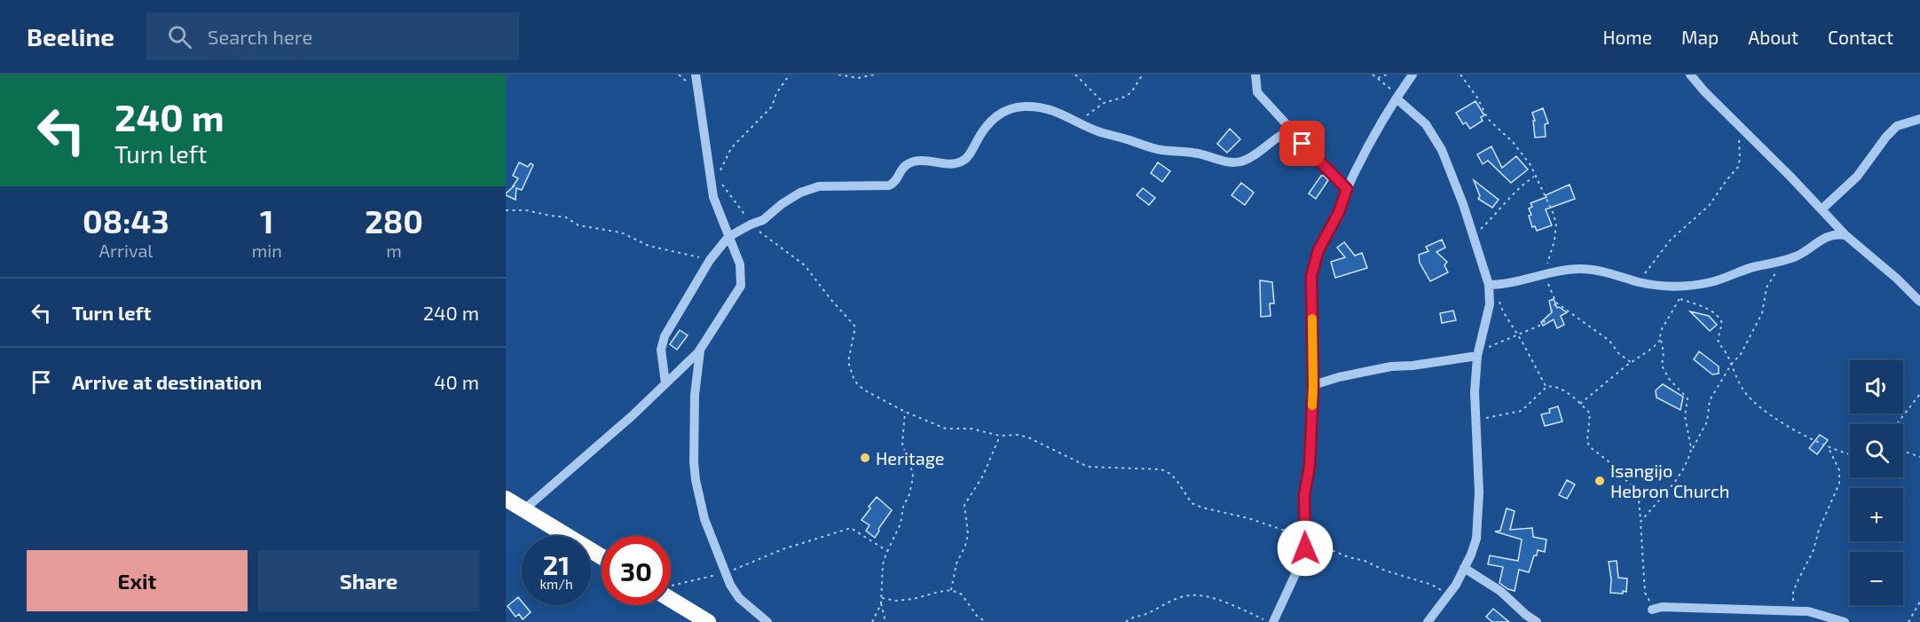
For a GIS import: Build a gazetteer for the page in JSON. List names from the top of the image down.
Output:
{
  "places": ["Heritage", "Isangijo Hebron Church"],
  "page": {
    "header": "Beeline",
    "search": "Search here",
    "nav": [
      "Home",
      "Map",
      "About",
      "Contact"
    ],
    "turn": ["240 m", "Turn left"],
    "eta": [
      "08:43",
      "Arrival",
      "1",
      "min",
      "280",
      "m"
    ],
    "list": [
      {
        "name": "Turn left",
        "value": "240 m"
      },
      {
        "name": "Arrive at destination",
        "value": "40 m"
      }
    ],
    "map_buttons": ["+", "−"],
    "speed": "21 km/h",
    "limit": "30",
    "buttons": ["Exit", "Share"]
  }
}
